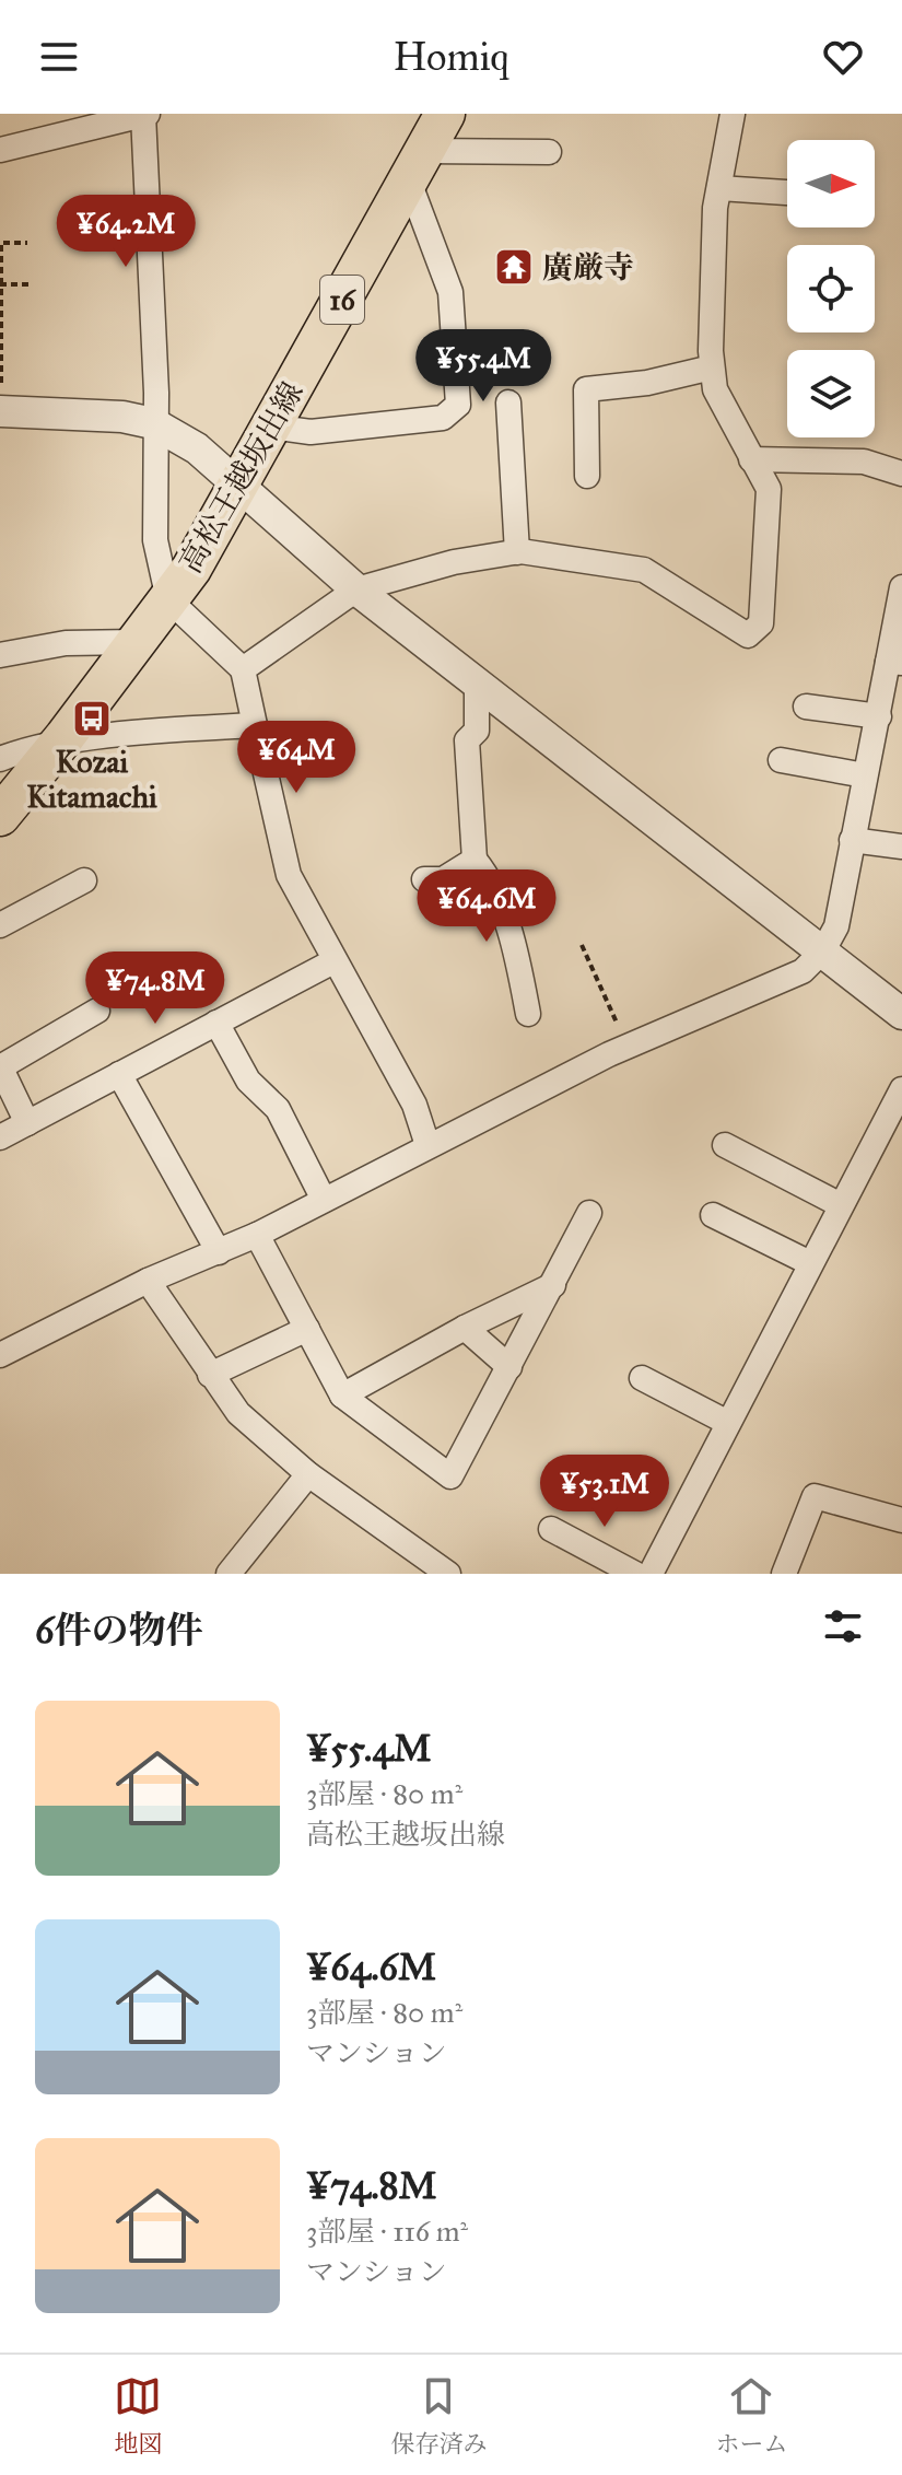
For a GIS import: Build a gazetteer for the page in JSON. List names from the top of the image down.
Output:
{
  "streets": {
    "main road": ["16", "高松王越坂出線"]
  },
  "places": {
    "temple": ["廣厳寺"],
    "bus stop": ["Kozai Kitamachi"]
  },
  "north": "right",
  "page": {
    "header": "Homiq",
    "price": [
      "¥64.2M",
      "¥55.4M",
      "¥64M",
      "¥64.6M",
      "¥74.8M",
      "¥53.1M"
    ],
    "heading": "6件の物件",
    "list": [
      {
        "name": "¥55.4M",
        "note": "3部屋 · 80 m² · 高松王越坂出線"
      },
      {
        "name": "¥64.6M",
        "note": "3部屋 · 80 m² · マンション"
      },
      {
        "name": "¥74.8M",
        "note": "3部屋 · 116 m² · マンション"
      }
    ],
    "tabs": ["地図", "保存済み", "ホーム"]
  }
}
